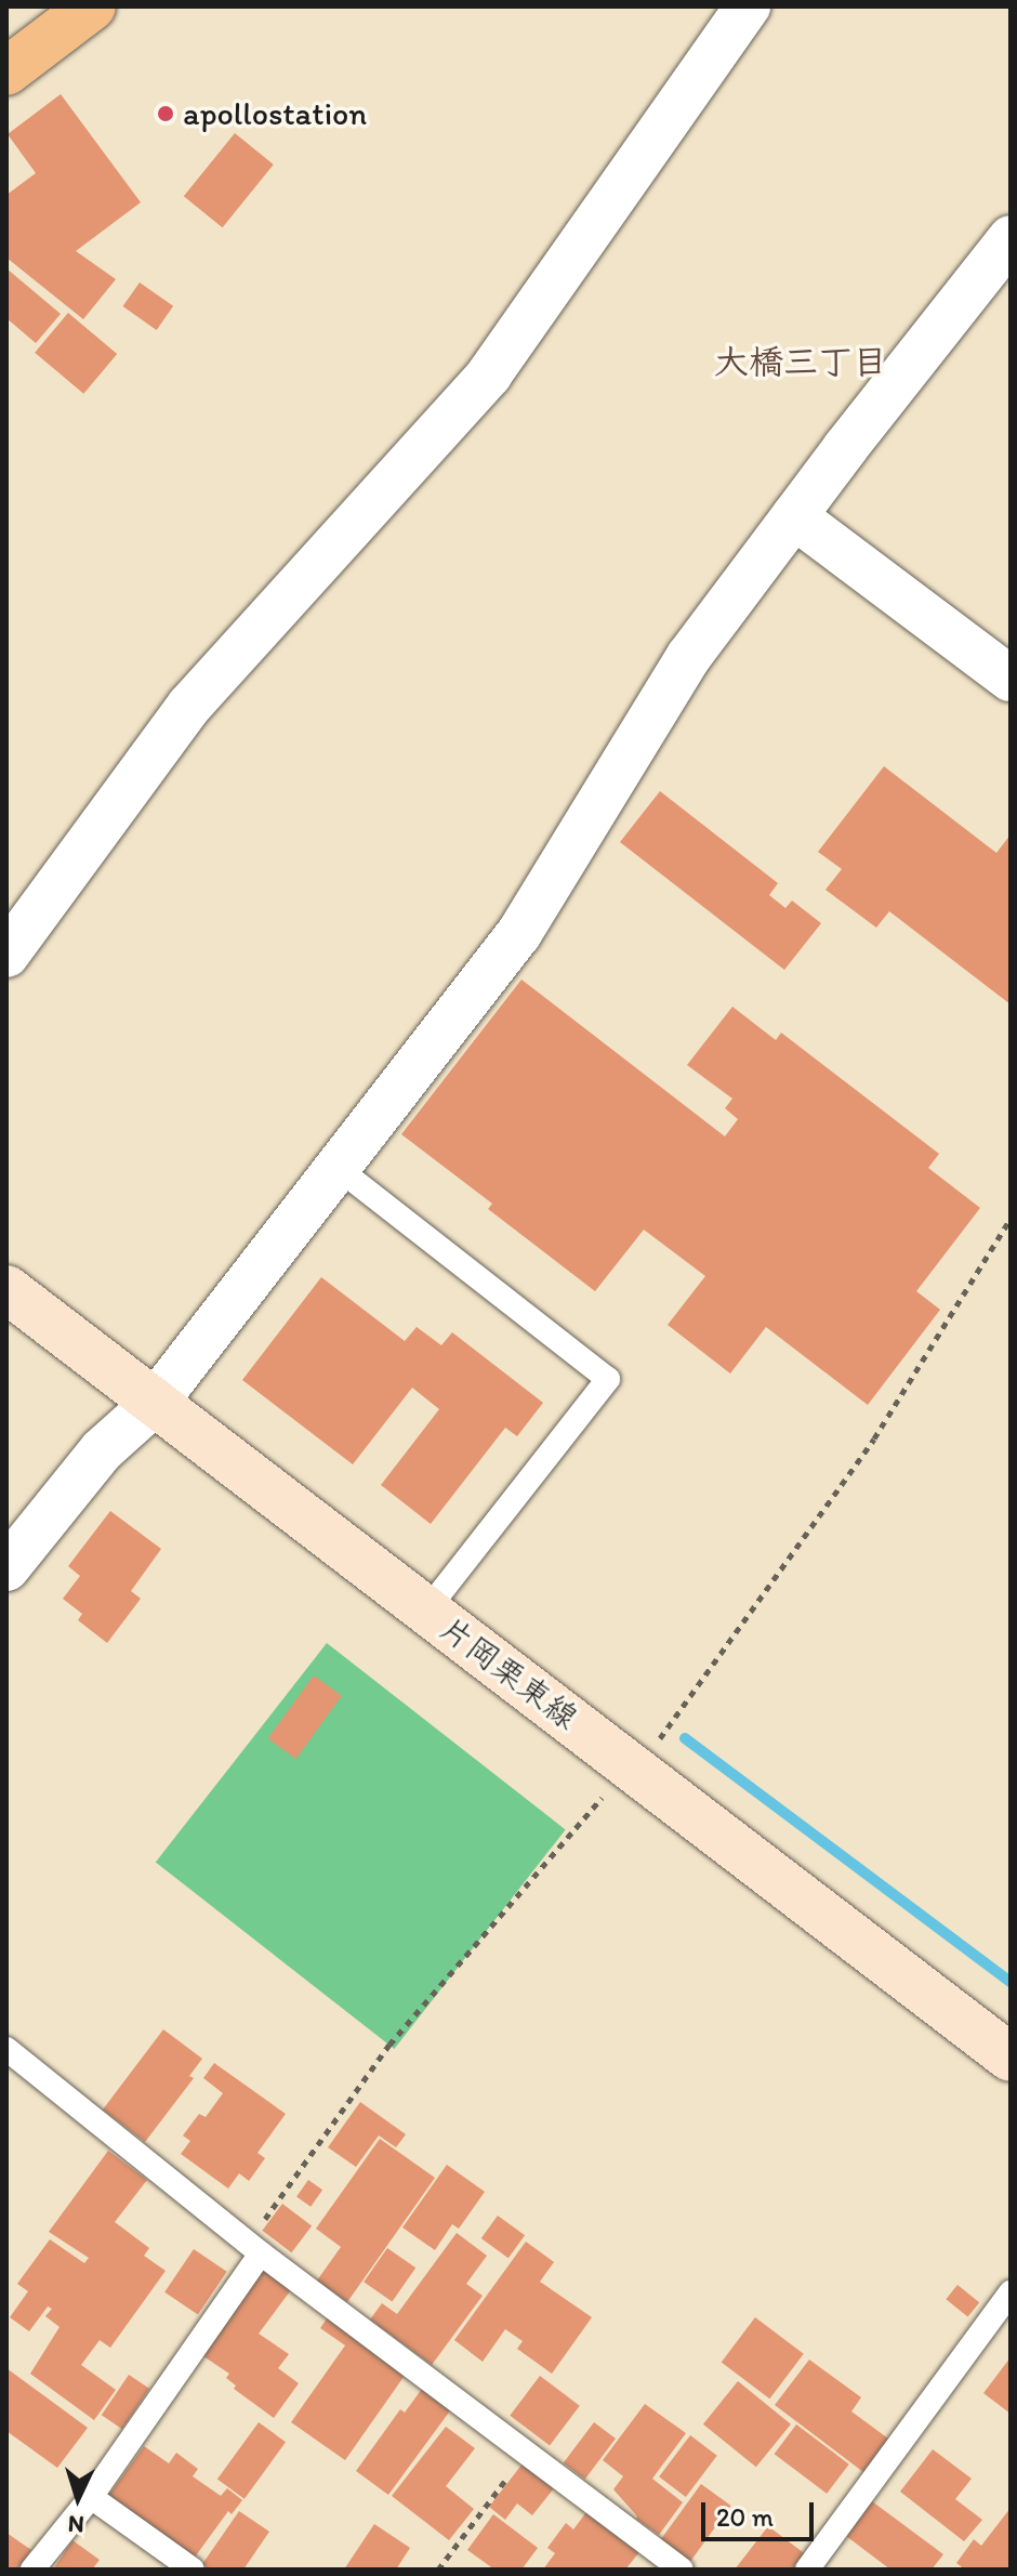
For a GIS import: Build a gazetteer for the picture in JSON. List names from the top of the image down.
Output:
{
  "streets": {
    "main road": ["片岡栗東線"]
  },
  "districts": ["大橋三丁目"],
  "places": ["apollostation"],
  "scale_bar": "20 m",
  "north": "bottom"
}
